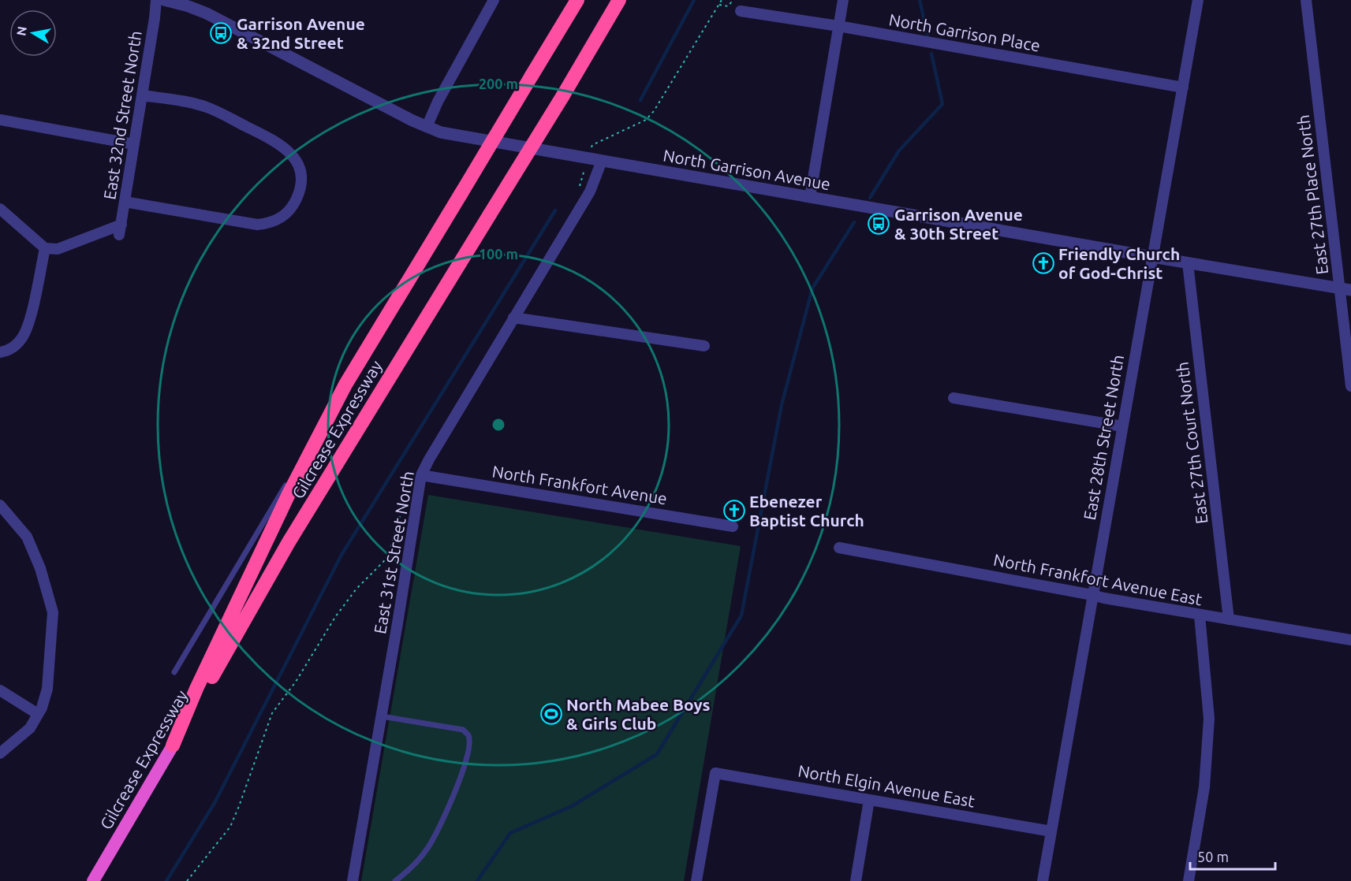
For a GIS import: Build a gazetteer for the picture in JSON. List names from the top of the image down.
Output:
{
  "streets": {
    "highway": ["Gilcrease Expressway"],
    "street": [
      "North Garrison Place",
      "East 32nd Street North",
      "North Garrison Avenue",
      "East 27th Place North",
      "East 28th Street North",
      "East 27th Court North",
      "North Frankfort Avenue",
      "East 31st Street North",
      "North Frankfort Avenue East",
      "North Elgin Avenue East"
    ]
  },
  "crossings": [
    ["North Garrison Place", "East 28th Street North"],
    ["North Garrison Avenue", "East 27th Place North"],
    ["North Garrison Avenue", "East 28th Street North"],
    ["North Garrison Avenue", "East 27th Court North"],
    ["North Garrison Avenue", "East 31st Street North"],
    ["East 28th Street North", "North Frankfort Avenue East"],
    ["East 28th Street North", "North Elgin Avenue East"],
    ["East 27th Court North", "North Frankfort Avenue East"],
    ["North Frankfort Avenue", "East 31st Street North"]
  ],
  "places": {
    "bus stop": ["Garrison Avenue & 32nd Street", "Garrison Avenue & 30th Street"],
    "church": ["Friendly Church of God-Christ", "Ebenezer Baptist Church"],
    "sports": ["North Mabee Boys & Girls Club"]
  },
  "scale_bar": "50 m",
  "north": "left",
  "rings": ["200 m", "100 m"]
}
